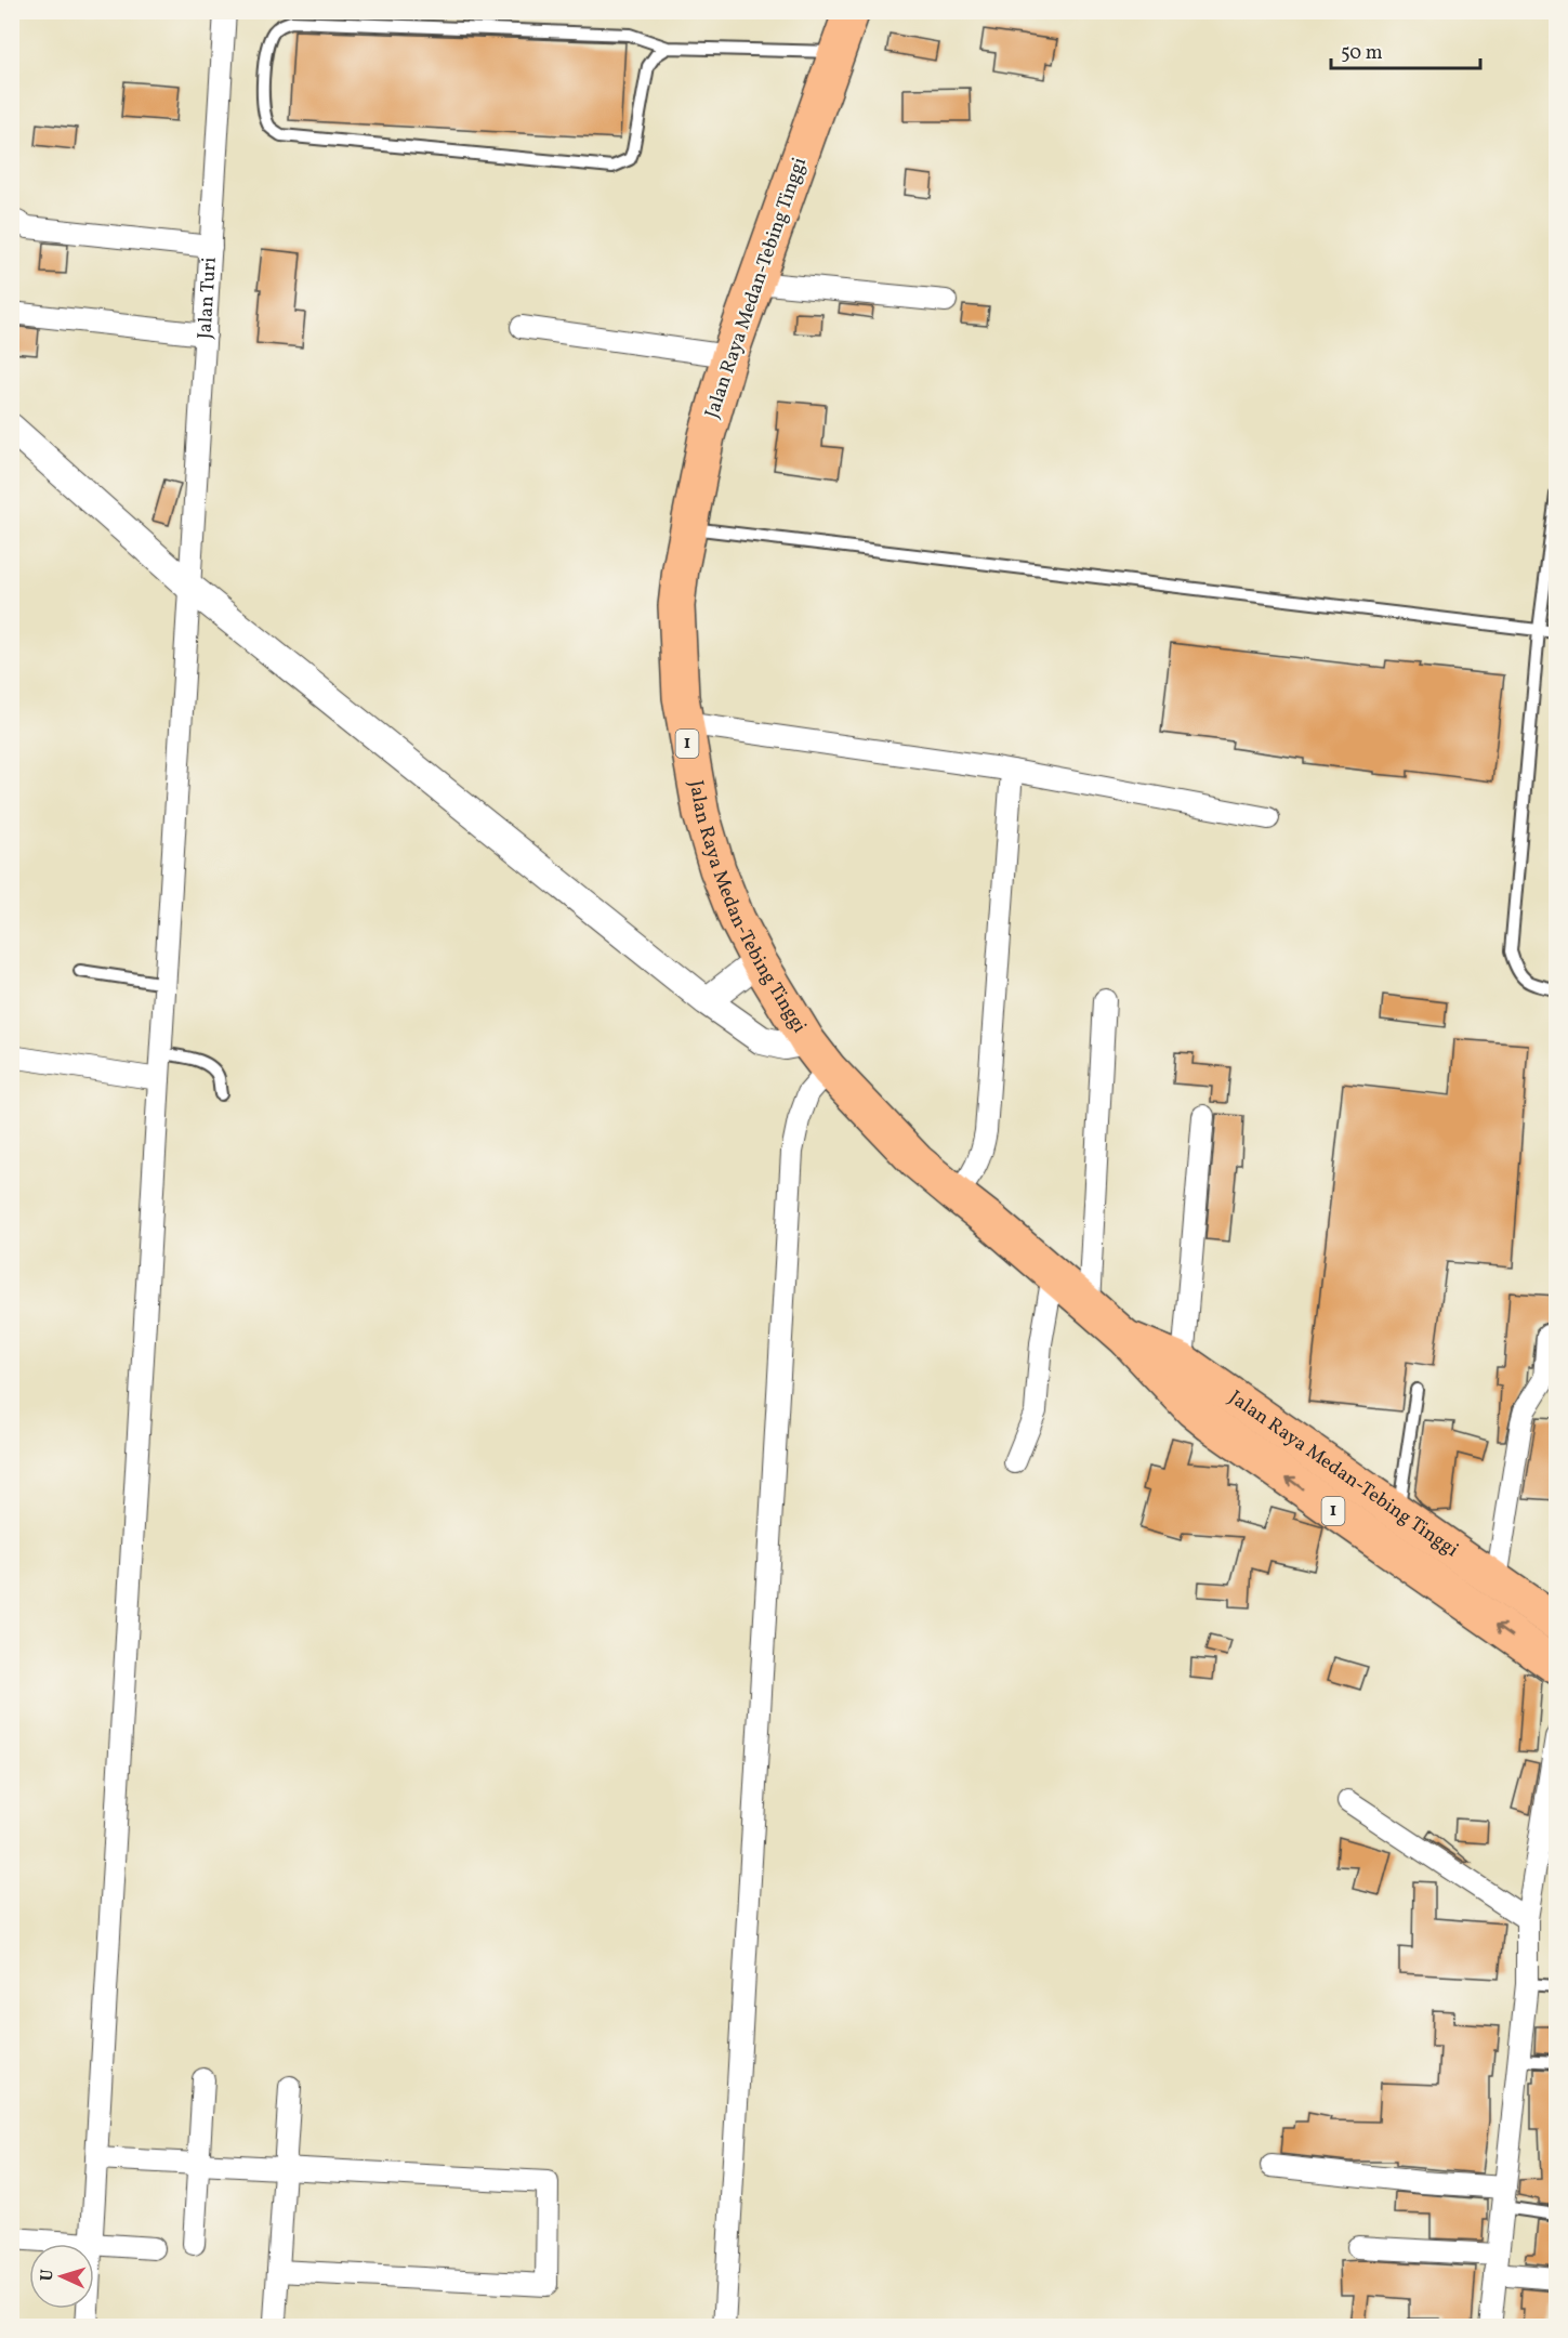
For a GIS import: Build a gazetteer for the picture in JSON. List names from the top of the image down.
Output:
{
  "streets": {
    "highway": ["Jalan Raya Medan-Tebing Tinggi", "1"],
    "street": ["Jalan Turi"]
  },
  "scale_bar": "50 m",
  "north": "left"
}
